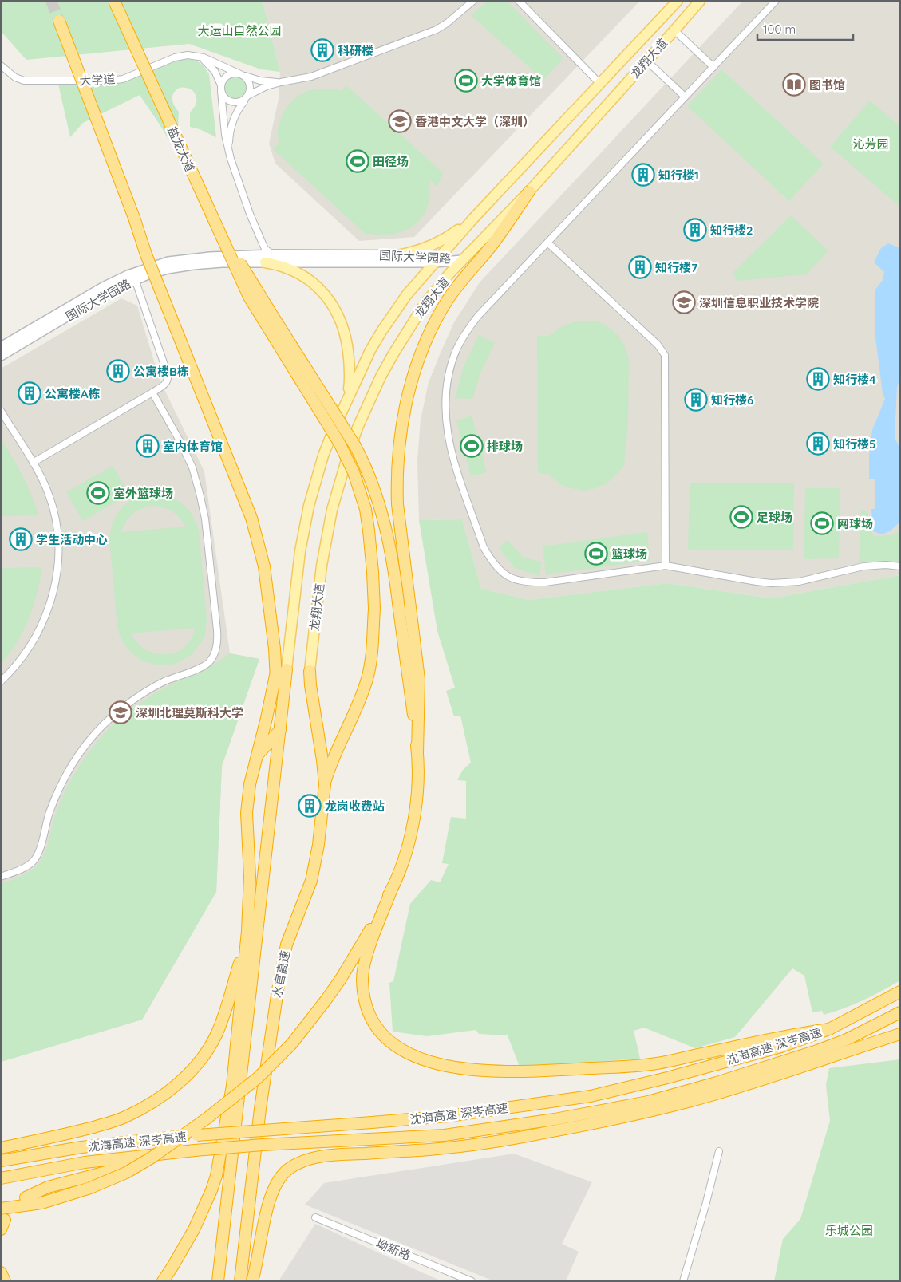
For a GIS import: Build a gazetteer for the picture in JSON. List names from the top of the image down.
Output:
{
  "streets": {
    "highway": ["盐龙大道", "水官高速", "沈海高速 深岑高速"],
    "main road": ["龙翔大道"],
    "street": ["大学道", "国际大学园路", "坳新路"]
  },
  "crossings": [
    ["龙翔大道", "国际大学园路"],
    ["龙翔大道", "水官高速"],
    ["盐龙大道", "水官高速"]
  ],
  "parks": ["大运山自然公园", "沁芳园", "乐城公园"],
  "places": {
    "building": [
      "科研楼",
      "知行楼1",
      "知行楼2",
      "知行楼7",
      "公寓楼B栋",
      "知行楼4",
      "公寓楼A栋",
      "知行楼6",
      "知行楼5",
      "室内体育馆",
      "学生活动中心",
      "龙岗收费站"
    ],
    "sports": [
      "大学体育馆",
      "田径场",
      "排球场",
      "室外篮球场",
      "足球场",
      "网球场",
      "篮球场"
    ],
    "library": ["图书馆"],
    "school or university": ["香港中文大学（深圳）", "深圳信息职业技术学院", "深圳北理莫斯科大学"]
  },
  "scale_bar": "100 m"
}
